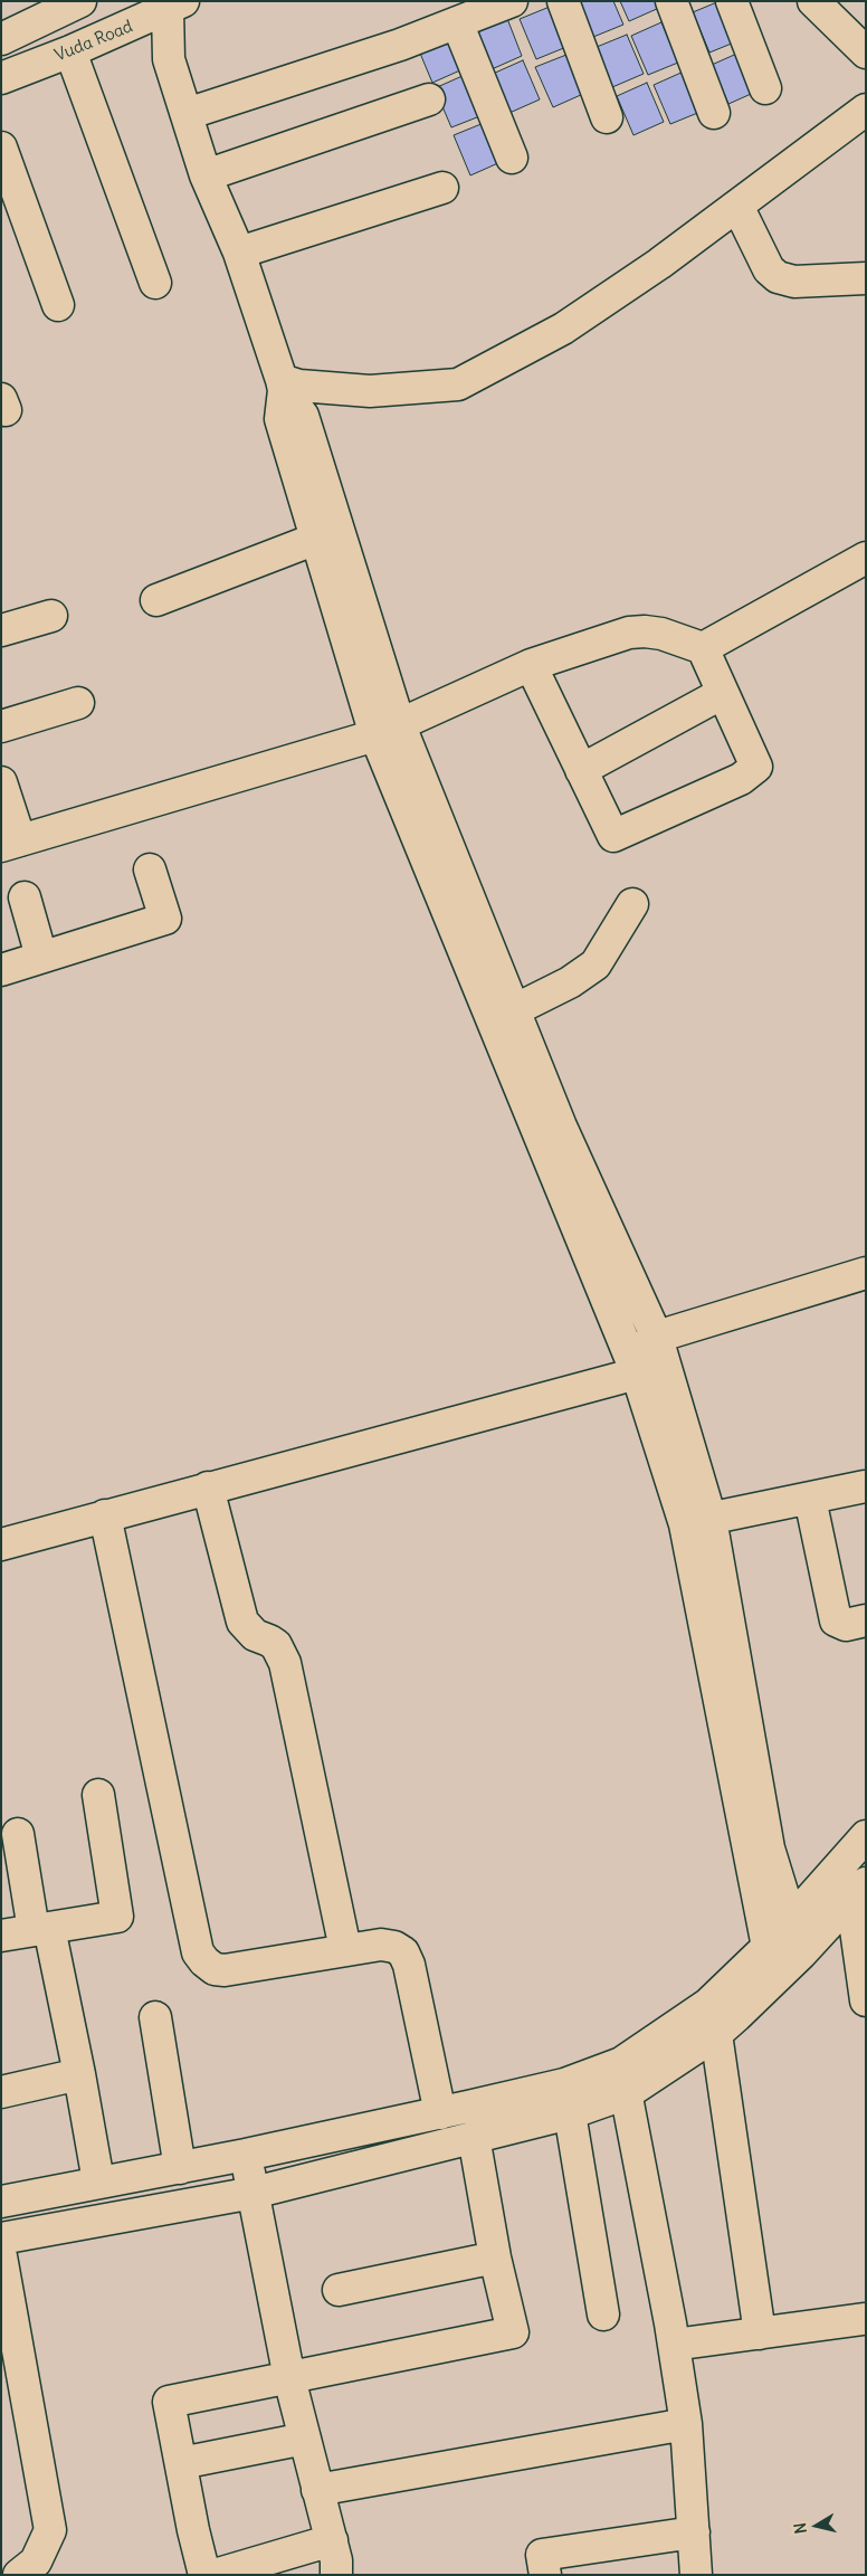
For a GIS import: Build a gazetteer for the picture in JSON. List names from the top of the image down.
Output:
{
  "streets": {
    "street": ["Vuda Road"]
  },
  "north": "left"
}
